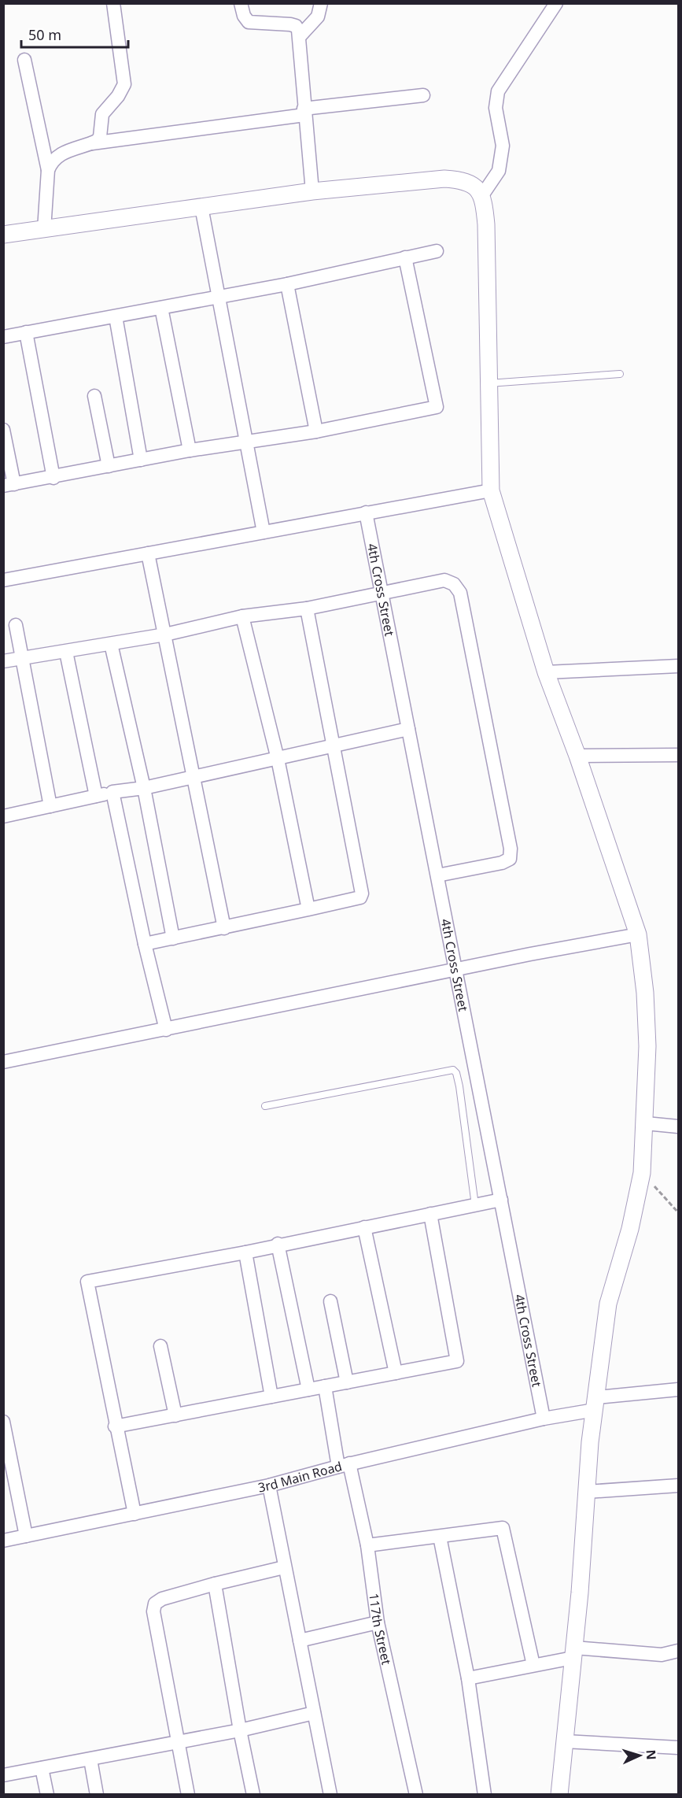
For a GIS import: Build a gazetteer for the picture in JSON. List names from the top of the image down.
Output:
{
  "streets": {
    "street": ["4th Cross Street", "3rd Main Road", "117th Street"]
  },
  "crossings": [
    ["4th Cross Street", "3rd Main Road"],
    ["3rd Main Road", "117th Street"]
  ],
  "scale_bar": "50 m",
  "north": "right"
}
